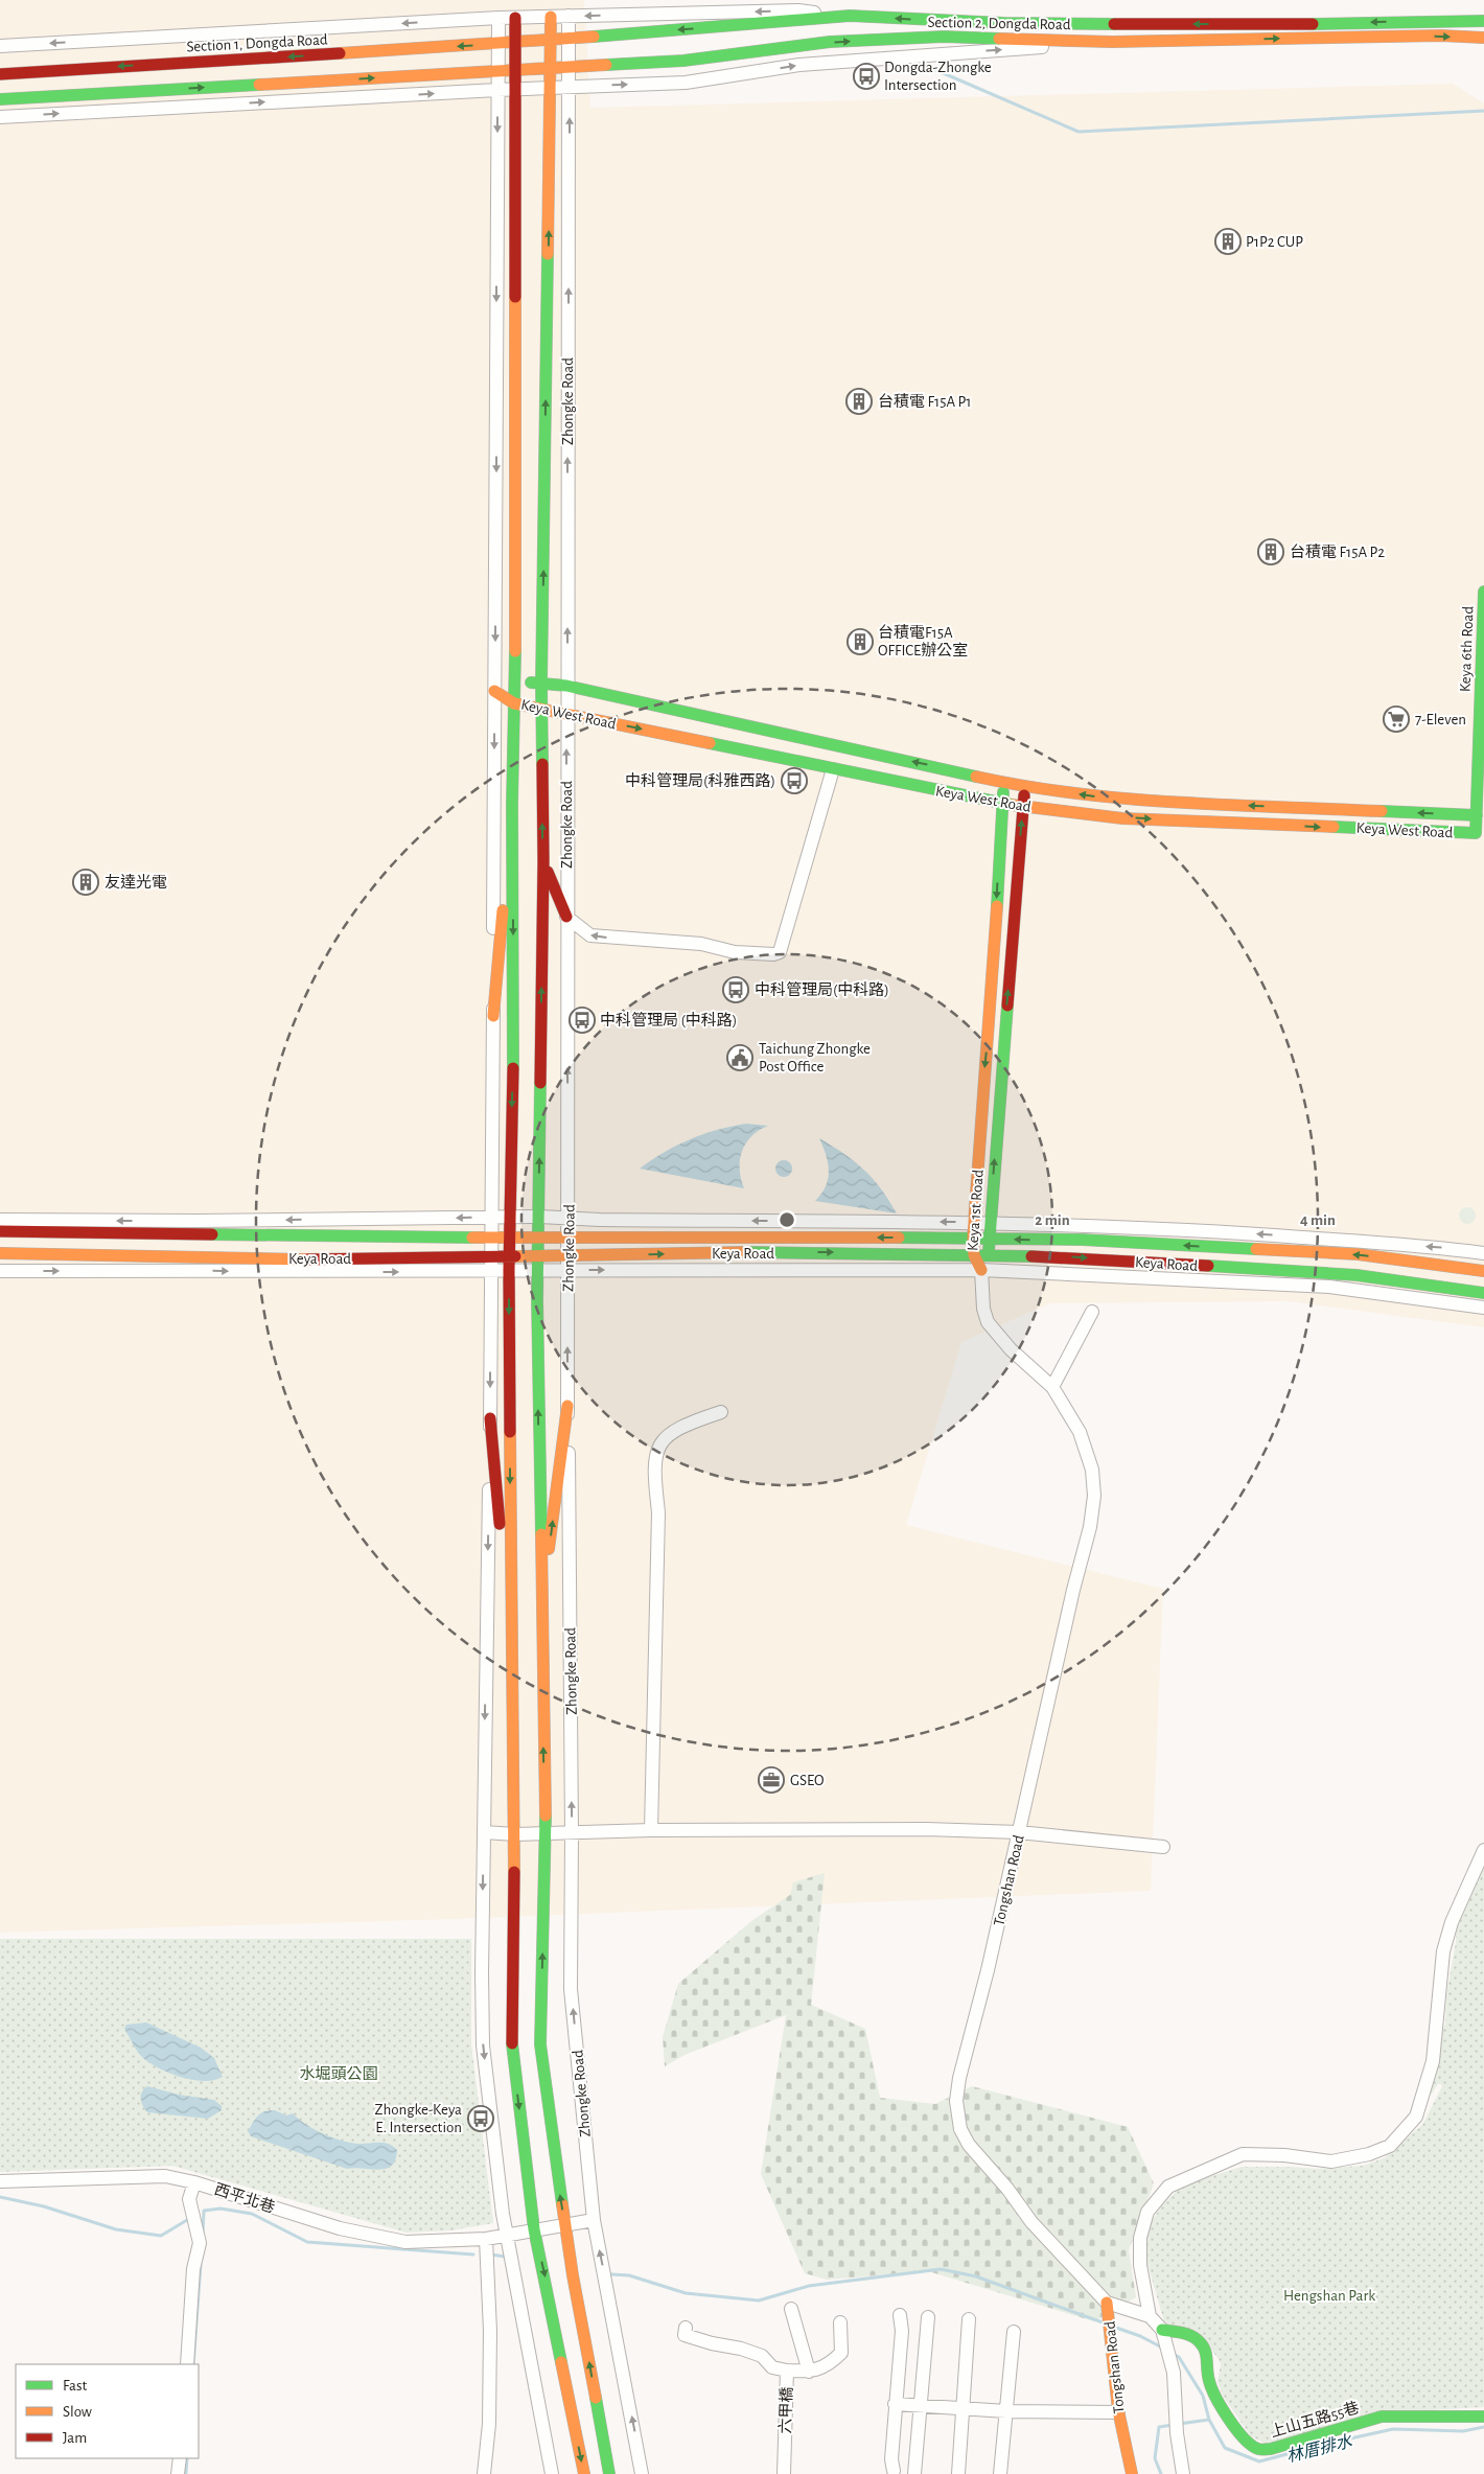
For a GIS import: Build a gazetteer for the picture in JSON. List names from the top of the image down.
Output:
{
  "streets": {
    "street": [
      "Section 2, Dongda Road",
      "Section 1, Dongda Road",
      "Zhongke Road",
      "Keya 6th Road",
      "Keya West Road",
      "Keya 1st Road",
      "Keya Road",
      "Tongshan Road",
      "西平北巷",
      "六甲橋",
      "上山五路55巷"
    ]
  },
  "crossings": [
    ["Section 2, Dongda Road", "Section 1, Dongda Road"],
    ["Section 2, Dongda Road", "Zhongke Road"],
    ["Zhongke Road", "Keya West Road"],
    ["Zhongke Road", "Keya Road"],
    ["Zhongke Road", "西平北巷"],
    ["Keya 6th Road", "Keya West Road"],
    ["Keya West Road", "Keya 1st Road"],
    ["Keya 1st Road", "Keya Road"],
    ["Keya 1st Road", "Tongshan Road"],
    ["Keya Road", "Tongshan Road"]
  ],
  "water": ["林厝排水"],
  "parks": ["水堀頭公園", "Hengshan Park"],
  "places": {
    "bus stop": [
      "Dongda-Zhongke Intersection",
      "中科管理局(科雅西路)",
      "中科管理局(中科路)",
      "中科管理局 (中科路)",
      "Zhongke-Keya E. Intersection"
    ],
    "building": [
      "P1P2 CUP",
      "台積電 F15A P1",
      "台積電 F15A P2",
      "台積電F15A OFFICE辦公室",
      "友達光電"
    ],
    "supermarket": ["7-Eleven"],
    "public building": ["Taichung Zhongke Post Office"],
    "office": ["GSEO"]
  },
  "legend": ["Fast", "Slow", "Jam"],
  "rings": ["2 min", "4 min"]
}
